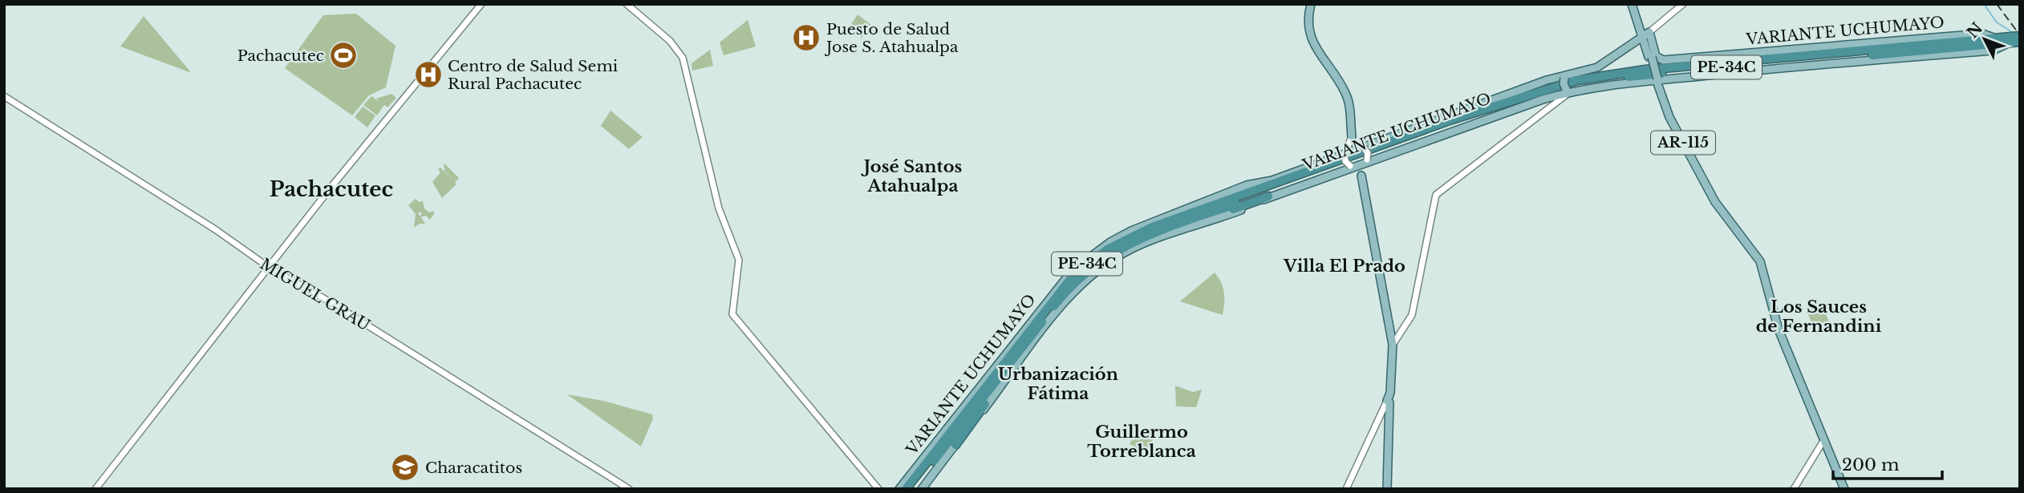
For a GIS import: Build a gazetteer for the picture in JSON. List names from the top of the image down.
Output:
{
  "streets": {
    "highway": ["VARIANTE UCHUMAYO", "PE-34C"],
    "main road": ["AR-115"],
    "street": ["MIGUEL GRAU"]
  },
  "crossings": [
    ["VARIANTE UCHUMAYO", "AR-115"]
  ],
  "districts": [
    "José Santos Atahualpa",
    "Pachacutec",
    "Villa El Prado",
    "Los Sauces de Fernandini",
    "Urbanización Fátima",
    "Guillermo Torreblanca"
  ],
  "places": {
    "hospital": ["Puesto de Salud Jose S. Atahualpa", "Centro de Salud Semi Rural Pachacutec"],
    "sports": ["Pachacutec"],
    "school or university": ["Characatitos"]
  },
  "scale_bar": "200 m",
  "north": "top left"
}
